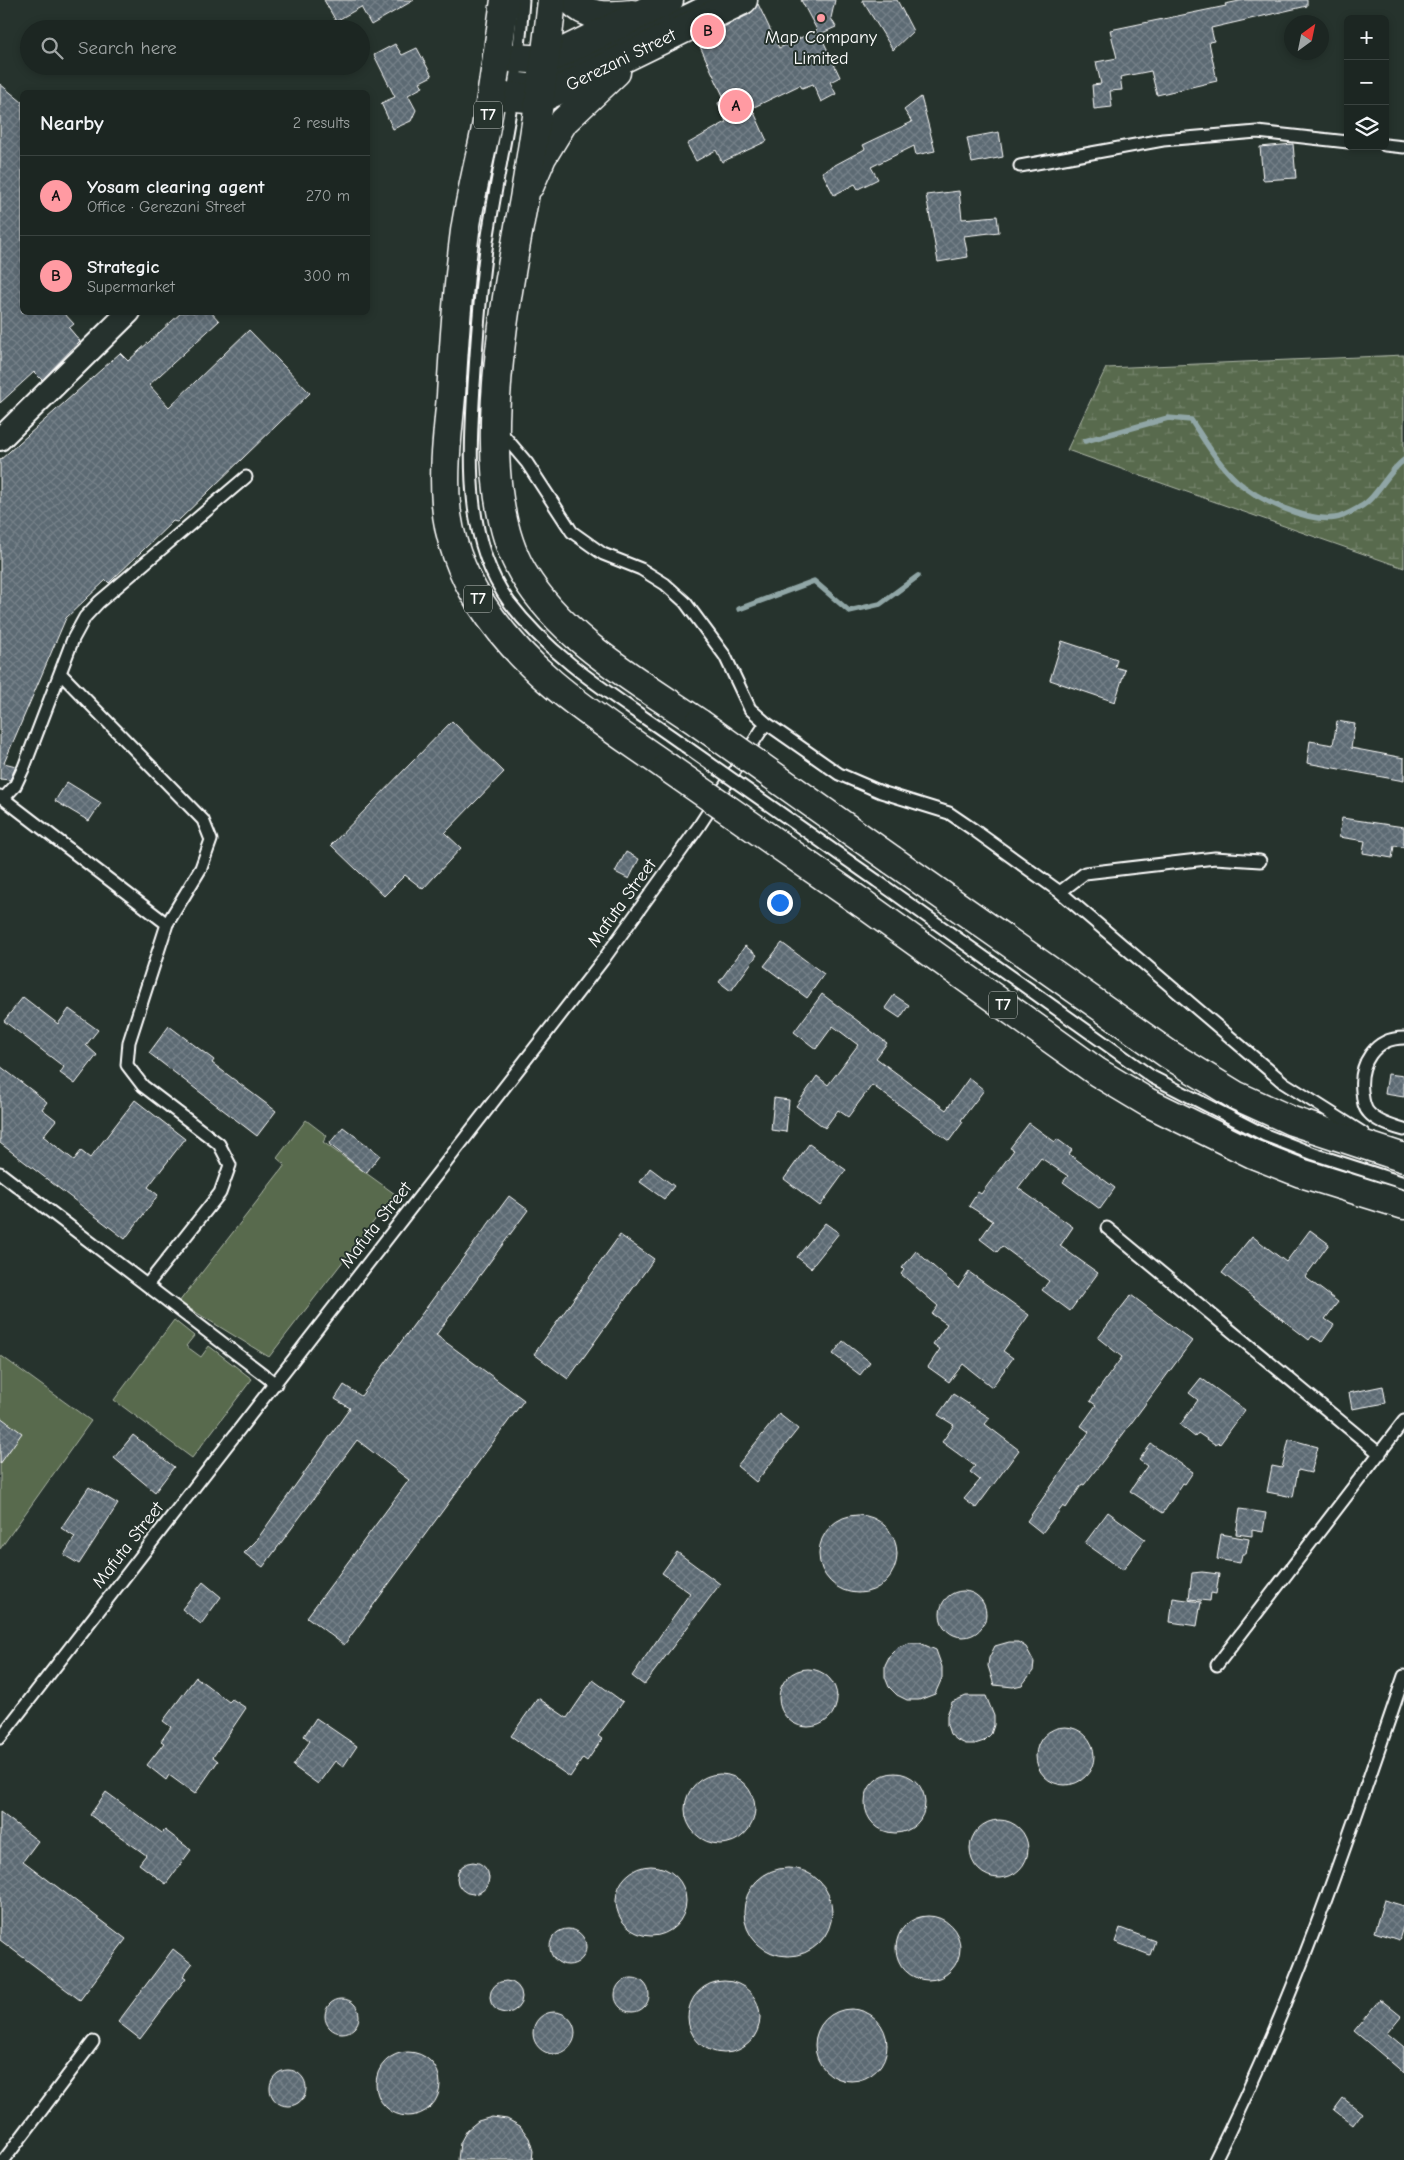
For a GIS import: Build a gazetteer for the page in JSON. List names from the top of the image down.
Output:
{
  "streets": {
    "main road": ["Gerezani Street", "T7"],
    "lane": ["Mafuta Street"]
  },
  "crossings": [
    ["Gerezani Street", "T7"]
  ],
  "places": ["Map Company Limited"],
  "north": "top right",
  "page": {
    "pins": ["B", "A"],
    "map_buttons": ["+", "−"],
    "search": "Search here",
    "heading": ["Nearby", "2 results"],
    "list": [
      {
        "mark": "A",
        "name": "Yosam clearing agent",
        "note": "Office · Gerezani Street",
        "value": "270 m"
      },
      {
        "mark": "B",
        "name": "Strategic",
        "note": "Supermarket",
        "value": "300 m"
      }
    ]
  }
}
